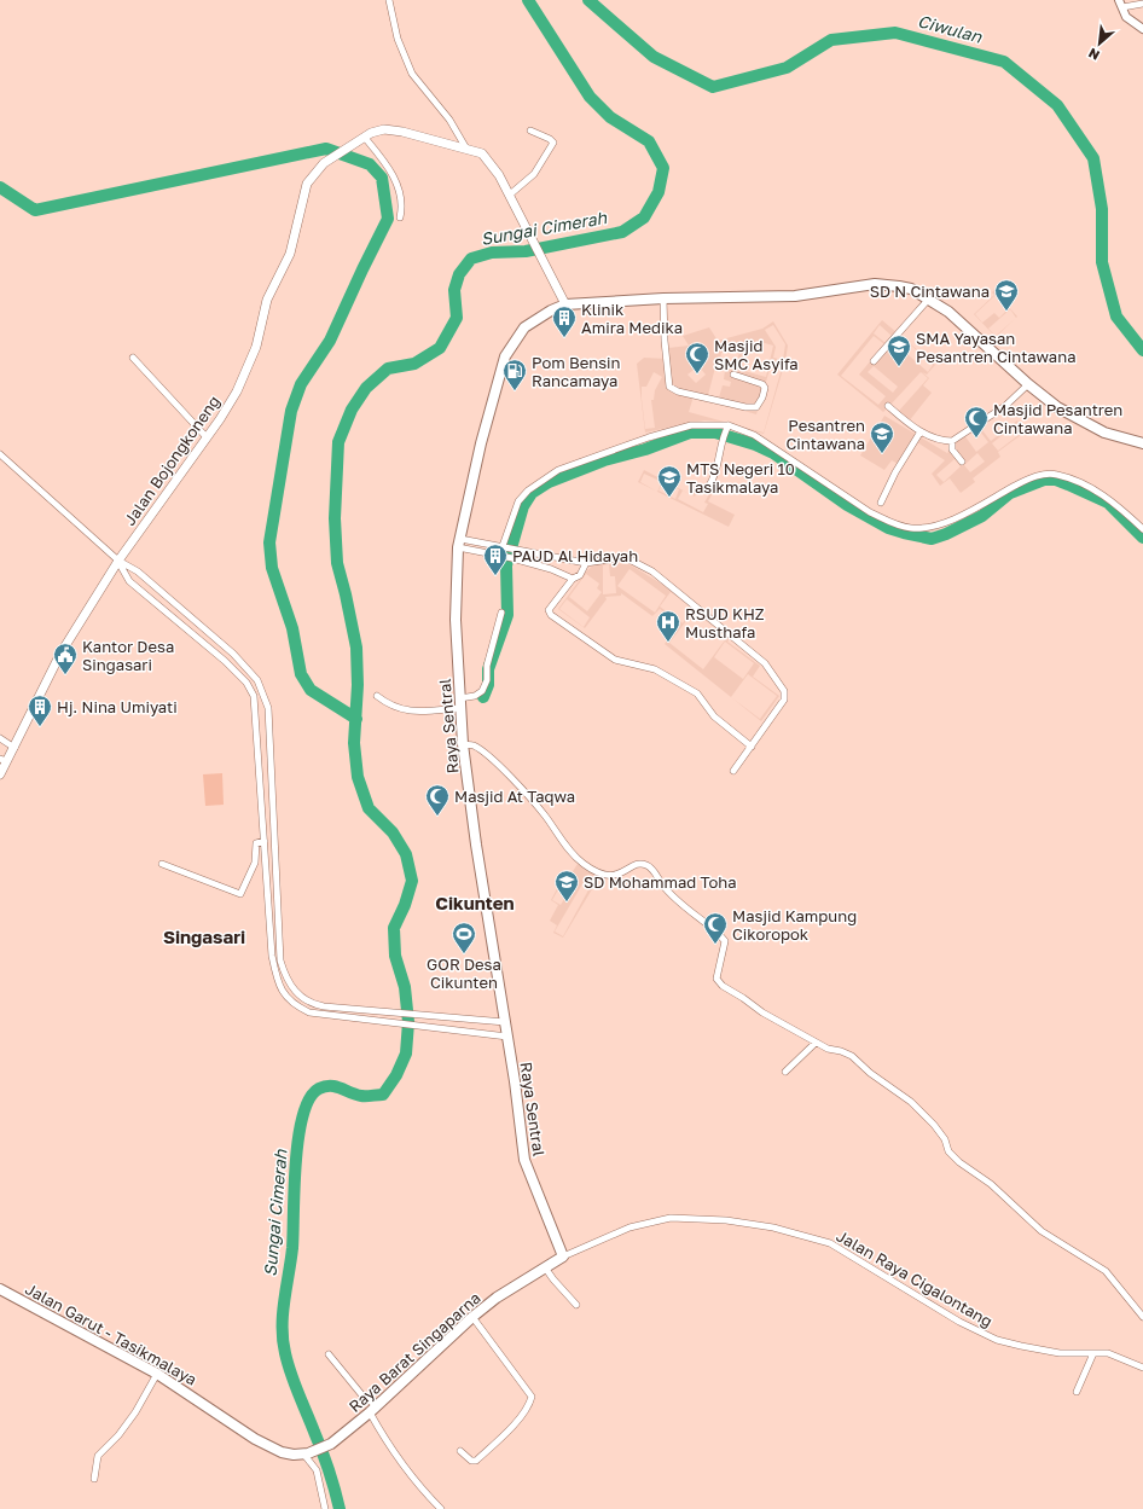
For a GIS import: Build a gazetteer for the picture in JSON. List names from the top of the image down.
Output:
{
  "streets": {
    "main road": [
      "Jalan Bojongkoneng",
      "Raya Sentral",
      "Jalan Garut - Tasikmalaya",
      "Raya Barat Singaparna"
    ],
    "street": ["Jalan Raya Cigalontang"]
  },
  "crossings": [
    ["Jalan Bojongkoneng", "Raya Sentral"],
    ["Raya Sentral", "Jalan Raya Cigalontang"],
    ["Raya Sentral", "Raya Barat Singaparna"],
    ["Jalan Raya Cigalontang", "Raya Barat Singaparna"],
    ["Jalan Garut - Tasikmalaya", "Raya Barat Singaparna"]
  ],
  "districts": ["Cikunten", "Singasari"],
  "water": ["Ciwulan", "Sungai Cimerah"],
  "places": {
    "school or university": [
      "SD N Cintawana",
      "SMA Yayasan Pesantren Cintawana",
      "Pesantren Cintawana",
      "MTS Negeri 10 Tasikmalaya",
      "SD Mohammad Toha"
    ],
    "building": ["Klinik Amira Medika", "PAUD Al Hidayah", "Hj. Nina Umiyati"],
    "mosque": [
      "Masjid SMC Asyifa",
      "Masjid Pesantren Cintawana",
      "Masjid At Taqwa",
      "Masjid Kampung Cikoropok"
    ],
    "fuel station": ["Pom Bensin Rancamaya"],
    "hospital": ["RSUD KHZ Musthafa"],
    "public building": ["Kantor Desa Singasari"],
    "sports": ["GOR Desa Cikunten"]
  },
  "north": "bottom left"
}
